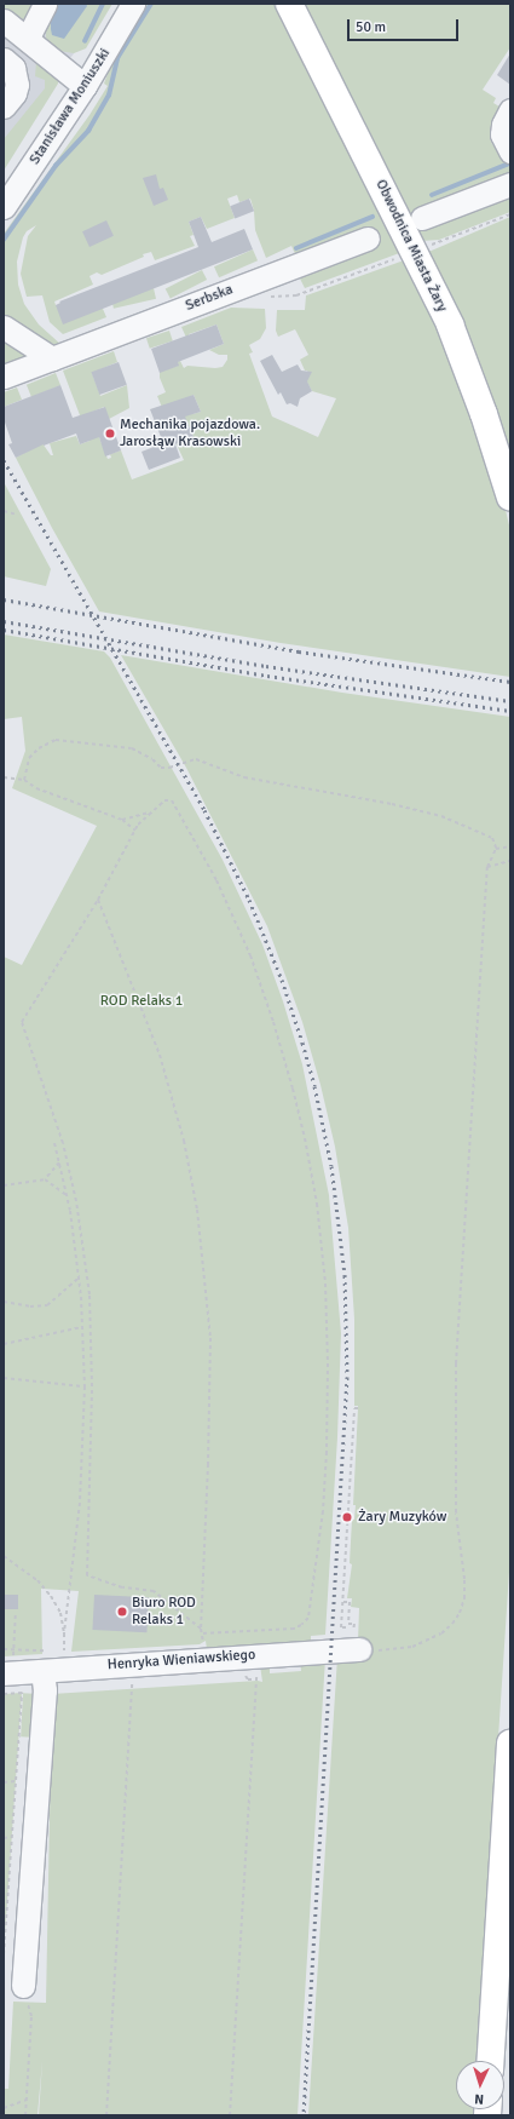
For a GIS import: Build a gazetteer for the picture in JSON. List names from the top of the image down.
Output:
{
  "streets": {
    "main road": ["Obwodnica Miasta Żary"],
    "street": ["Stanisława Moniuszki", "Serbska", "Henryka Wieniawskiego"]
  },
  "parks": ["ROD Relaks 1"],
  "places": ["Mechanika pojazdowa. Jarosłąw Krasowski", "Żary Muzyków", "Biuro ROD Relaks 1"],
  "scale_bar": "50 m",
  "north": "bottom"
}
